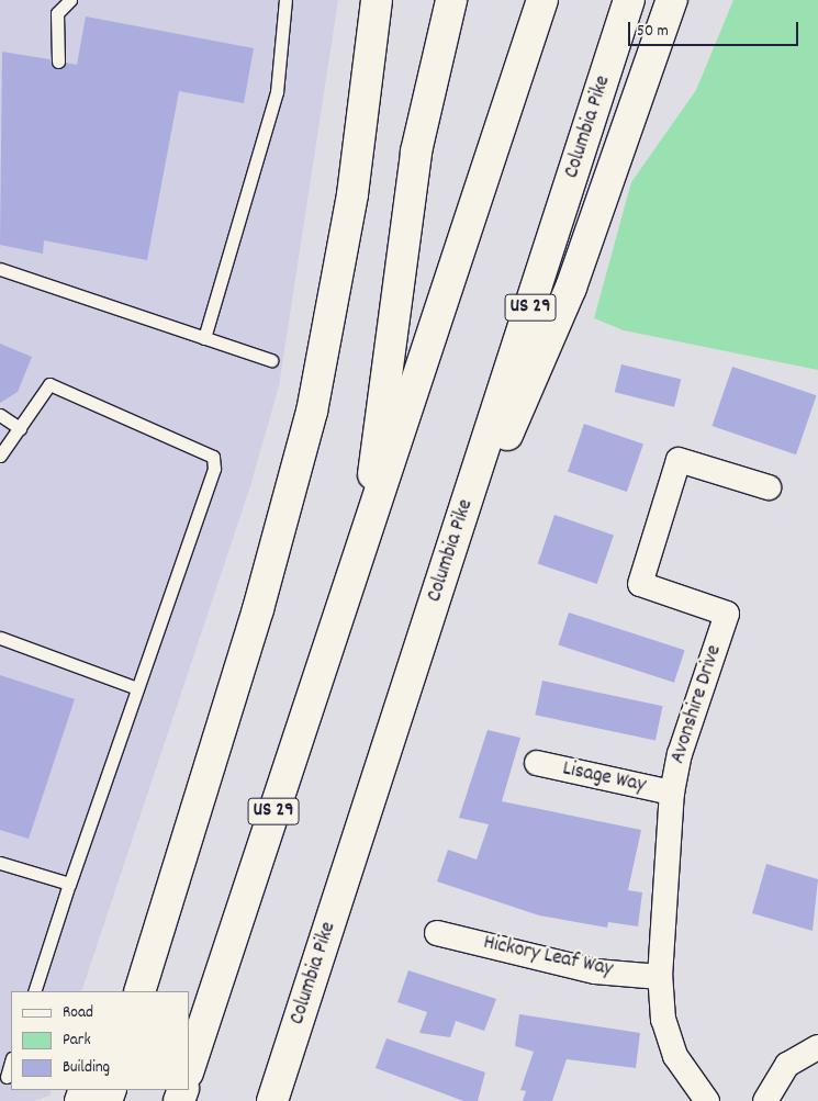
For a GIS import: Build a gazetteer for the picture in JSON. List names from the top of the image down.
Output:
{
  "streets": {
    "highway": ["Columbia Pike", "US 29"],
    "street": ["Avonshire Drive", "Lisage Way", "Hickory Leaf Way"]
  },
  "crossings": [
    ["Avonshire Drive", "Lisage Way"],
    ["Avonshire Drive", "Hickory Leaf Way"]
  ],
  "legend": ["Road", "Park", "Building"],
  "scale_bar": "50 m"
}
